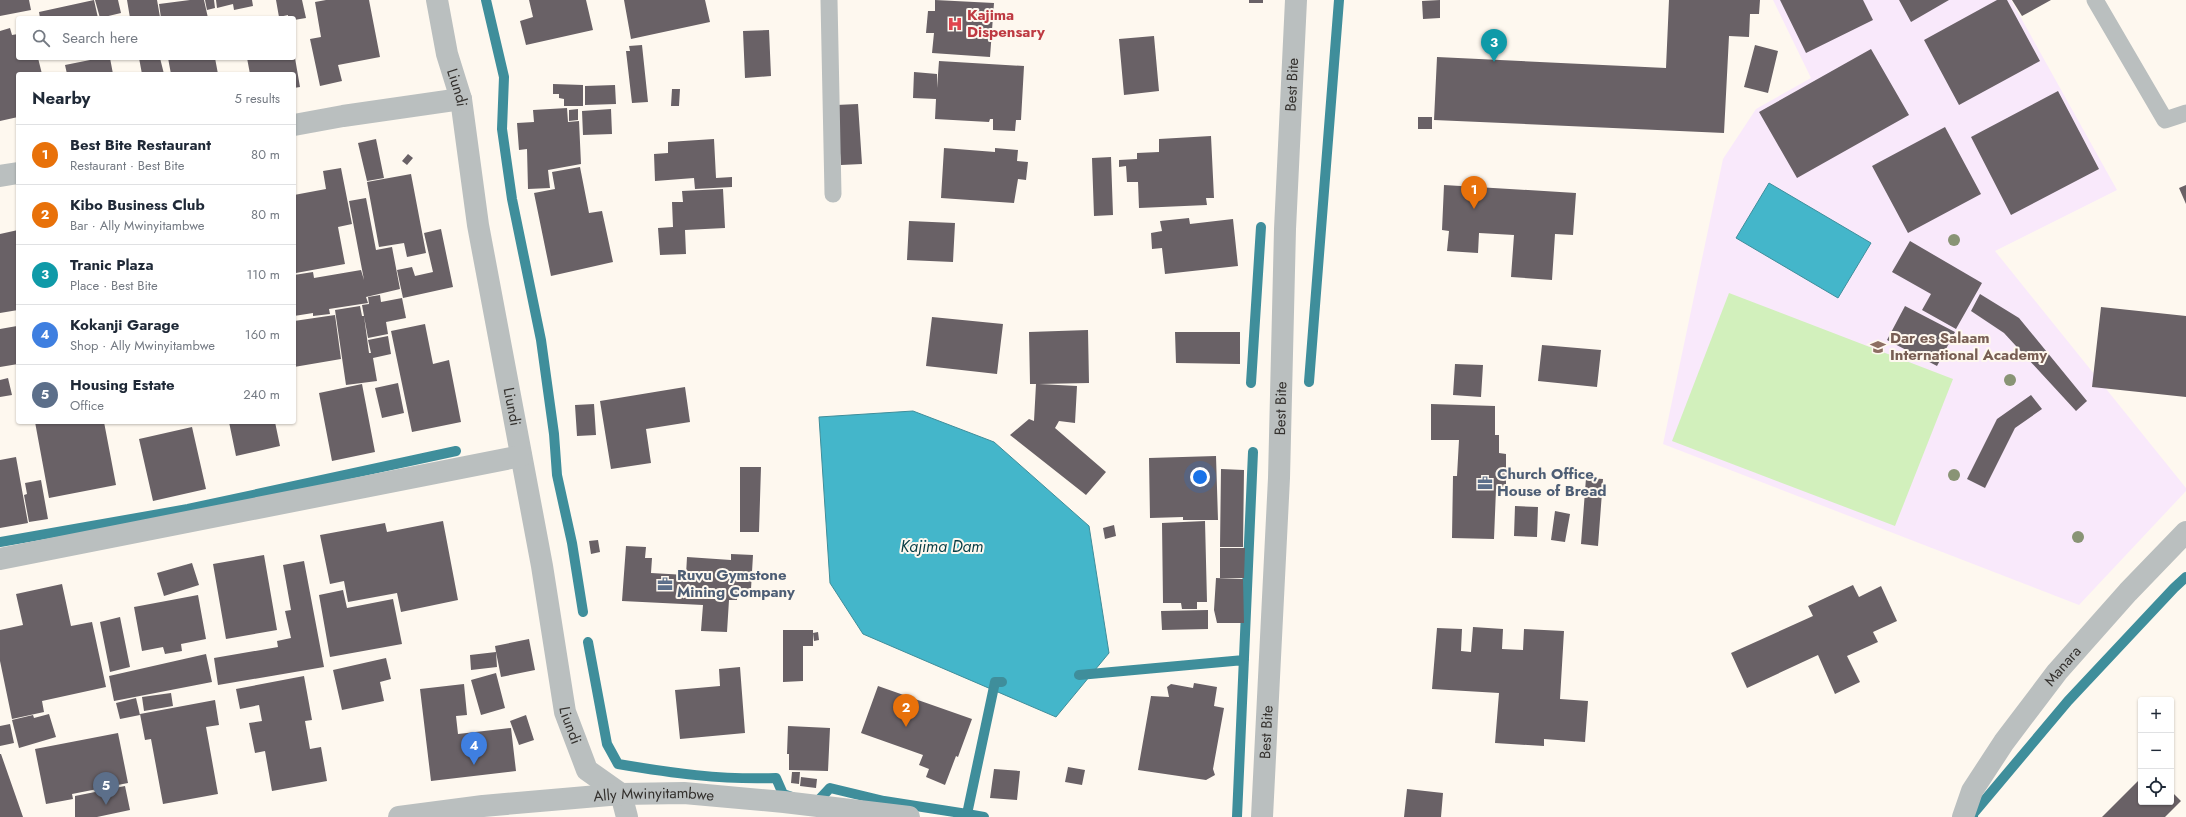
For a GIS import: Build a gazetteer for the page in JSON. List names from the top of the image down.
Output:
{
  "streets": {
    "street": [
      "Best Bite",
      "Liundi",
      "Manara",
      "Ally Mwinyitambwe"
    ]
  },
  "crossings": [
    ["Liundi", "Ally Mwinyitambwe"]
  ],
  "water": ["Kajima Dam"],
  "places": {
    "hospital": ["Kajima Dispensary"],
    "school or university": ["Dar es Salaam International Academy"],
    "office": ["Church Office, House of Bread", "Ruvu Gymstone Mining Company"]
  },
  "page": {
    "search": "Search here",
    "pins": [
      "3",
      "1",
      "2",
      "4",
      "5"
    ],
    "heading": ["Nearby", "5 results"],
    "list": [
      {
        "mark": "1",
        "name": "Best Bite Restaurant",
        "note": "Restaurant · Best Bite",
        "value": "80 m"
      },
      {
        "mark": "2",
        "name": "Kibo Business Club",
        "note": "Bar · Ally Mwinyitambwe",
        "value": "80 m"
      },
      {
        "mark": "3",
        "name": "Tranic Plaza",
        "note": "Place · Best Bite",
        "value": "110 m"
      },
      {
        "mark": "4",
        "name": "Kokanji Garage",
        "note": "Shop · Ally Mwinyitambwe",
        "value": "160 m"
      },
      {
        "mark": "5",
        "name": "Housing Estate",
        "note": "Office",
        "value": "240 m"
      }
    ],
    "map_buttons": ["+", "−"]
  }
}
